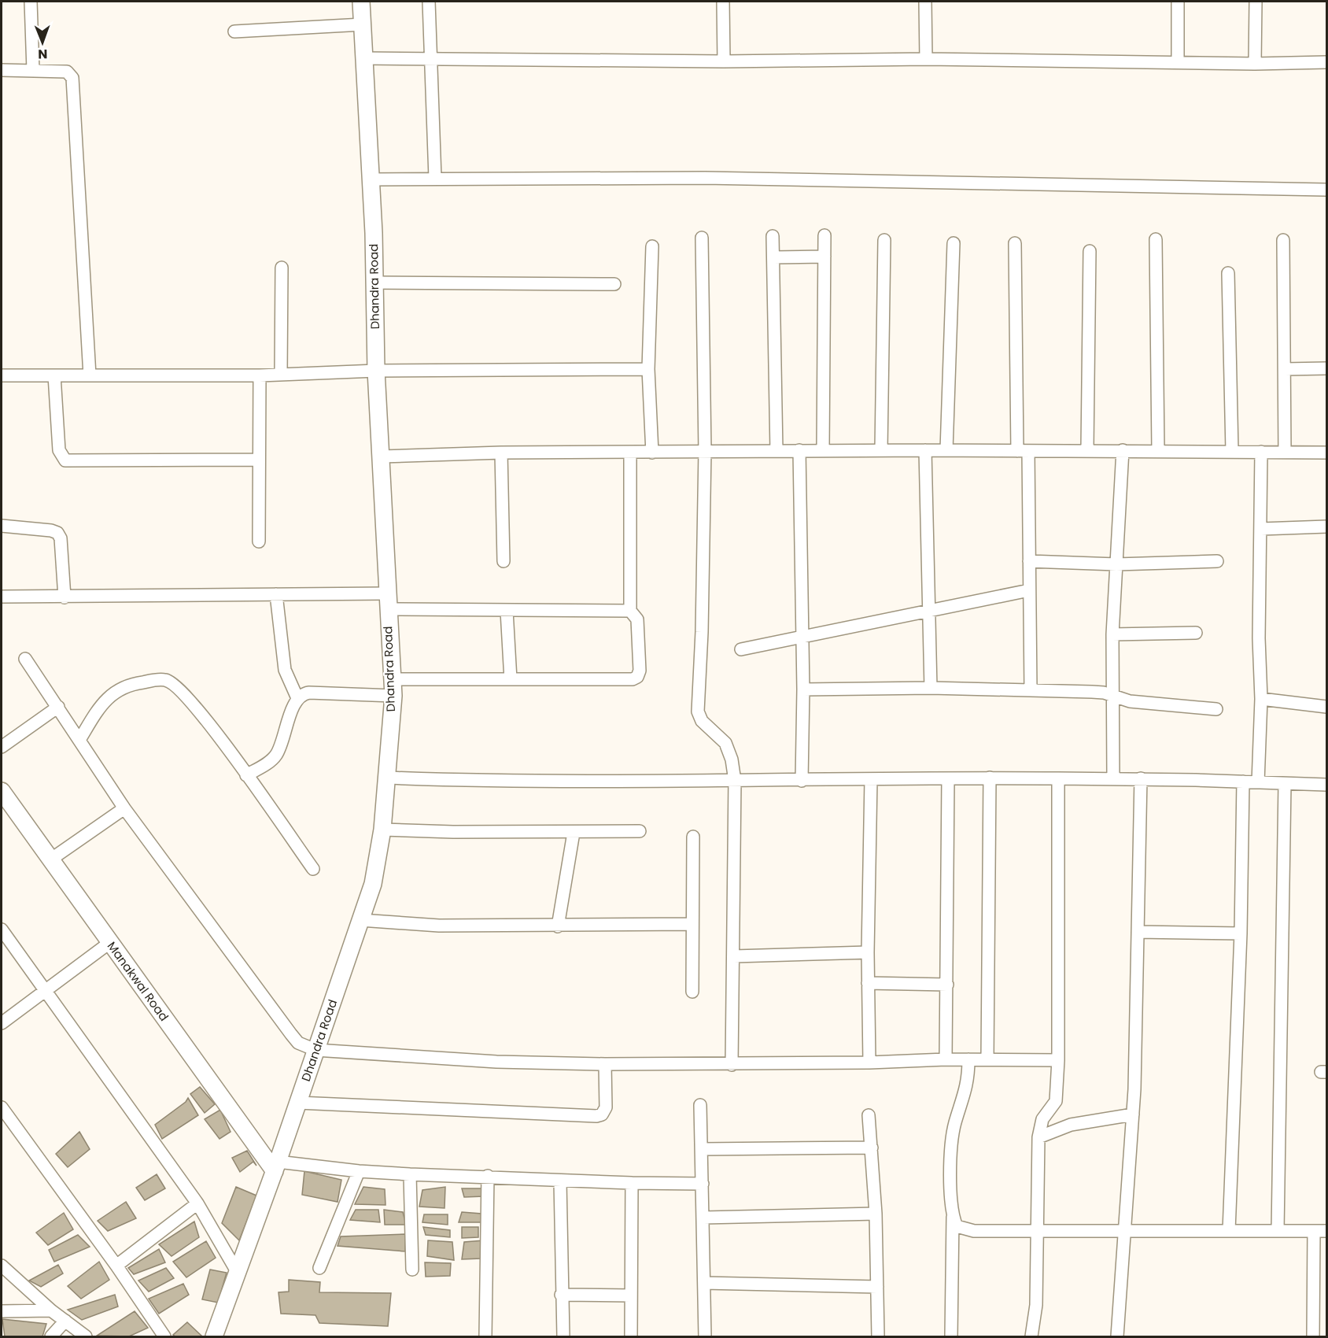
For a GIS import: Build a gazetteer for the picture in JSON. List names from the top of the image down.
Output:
{
  "streets": {
    "street": ["Dhandra Road", "Manakwal Road"]
  },
  "crossings": [
    ["Dhandra Road", "Manakwal Road"]
  ],
  "north": "bottom"
}
